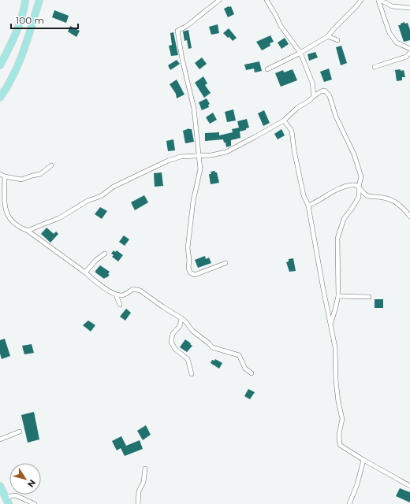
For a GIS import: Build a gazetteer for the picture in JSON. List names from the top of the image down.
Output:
{
  "scale_bar": "100 m",
  "north": "bottom right"
}
